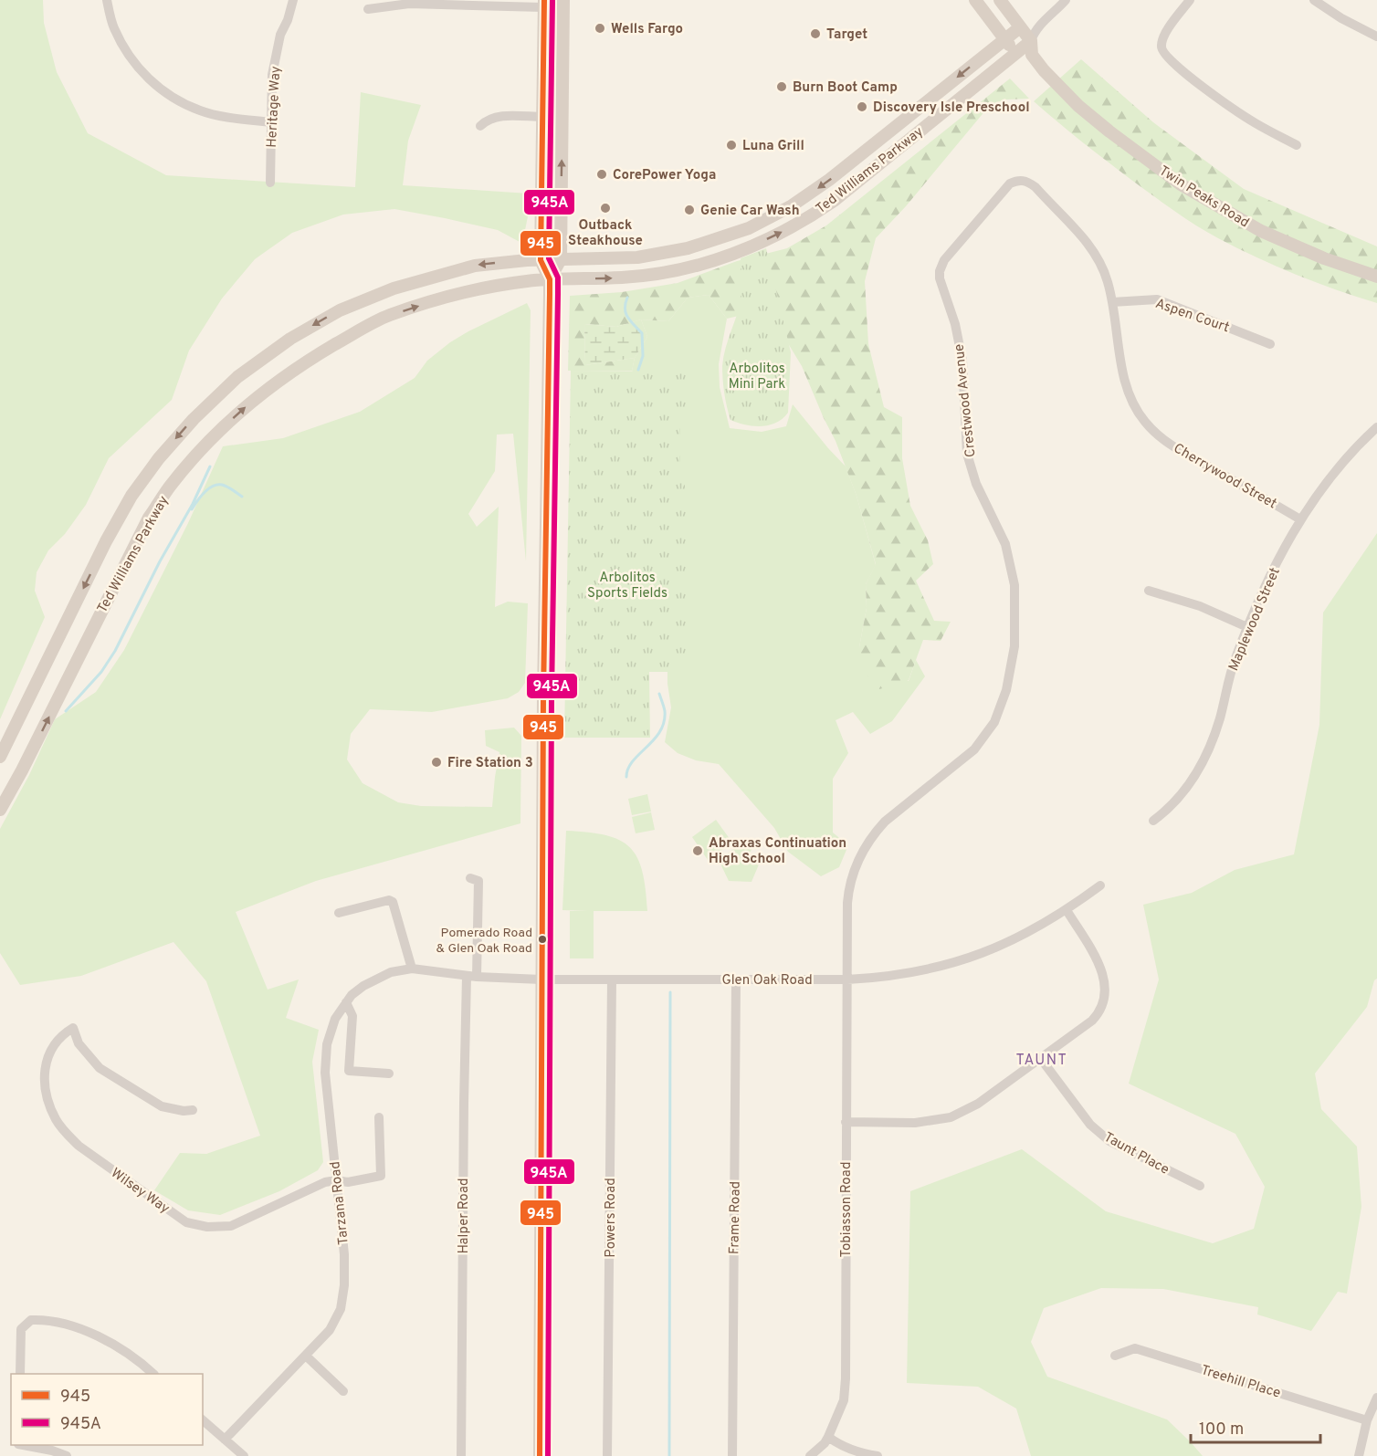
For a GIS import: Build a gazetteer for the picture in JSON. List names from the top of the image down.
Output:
{
  "streets": {
    "main road": ["Ted Williams Parkway", "Twin Peaks Road"],
    "street": [
      "Heritage Way",
      "Aspen Court",
      "Crestwood Avenue",
      "Cherrywood Street",
      "Maplewood Street",
      "Glen Oak Road",
      "Taunt Place",
      "Wilsey Way",
      "Tarzana Road",
      "Tobiasson Road",
      "Halper Road",
      "Powers Road",
      "Frame Road",
      "Treehill Place"
    ]
  },
  "crossings": [
    ["Aspen Court", "Cherrywood Street"],
    ["Crestwood Avenue", "Cherrywood Street"],
    ["Crestwood Avenue", "Glen Oak Road"],
    ["Crestwood Avenue", "Tobiasson Road"],
    ["Cherrywood Street", "Maplewood Street"],
    ["Glen Oak Road", "Tarzana Road"],
    ["Glen Oak Road", "Tobiasson Road"],
    ["Glen Oak Road", "Halper Road"],
    ["Glen Oak Road", "Powers Road"],
    ["Glen Oak Road", "Frame Road"],
    ["Wilsey Way", "Tarzana Road"]
  ],
  "districts": ["TAUNT"],
  "parks": ["Arbolitos Mini Park", "Arbolitos Sports Fields"],
  "places": [
    "Wells Fargo",
    "Target",
    "Burn Boot Camp",
    "Discovery Isle Preschool",
    "Luna Grill",
    "CorePower Yoga",
    "Outback Steakhouse",
    "Genie Car Wash",
    "Fire Station 3",
    "Abraxas Continuation High School",
    "Pomerado Road & Glen Oak Road"
  ],
  "lines": ["transit line 945", "transit line 945A"],
  "legend": ["945", "945A"],
  "scale_bar": "100 m"
}
